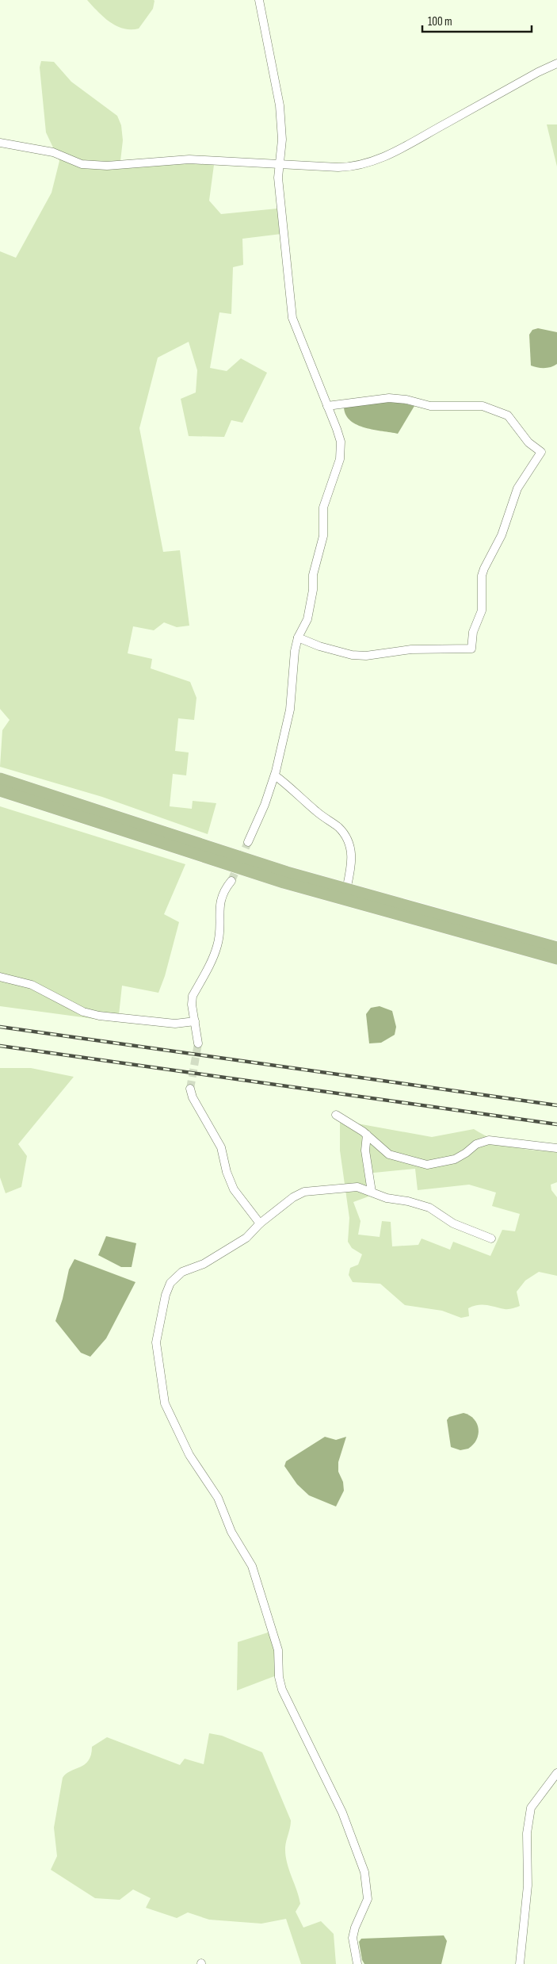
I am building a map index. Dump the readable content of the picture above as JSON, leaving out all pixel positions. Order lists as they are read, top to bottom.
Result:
{
  "scale_bar": "100 m"
}
